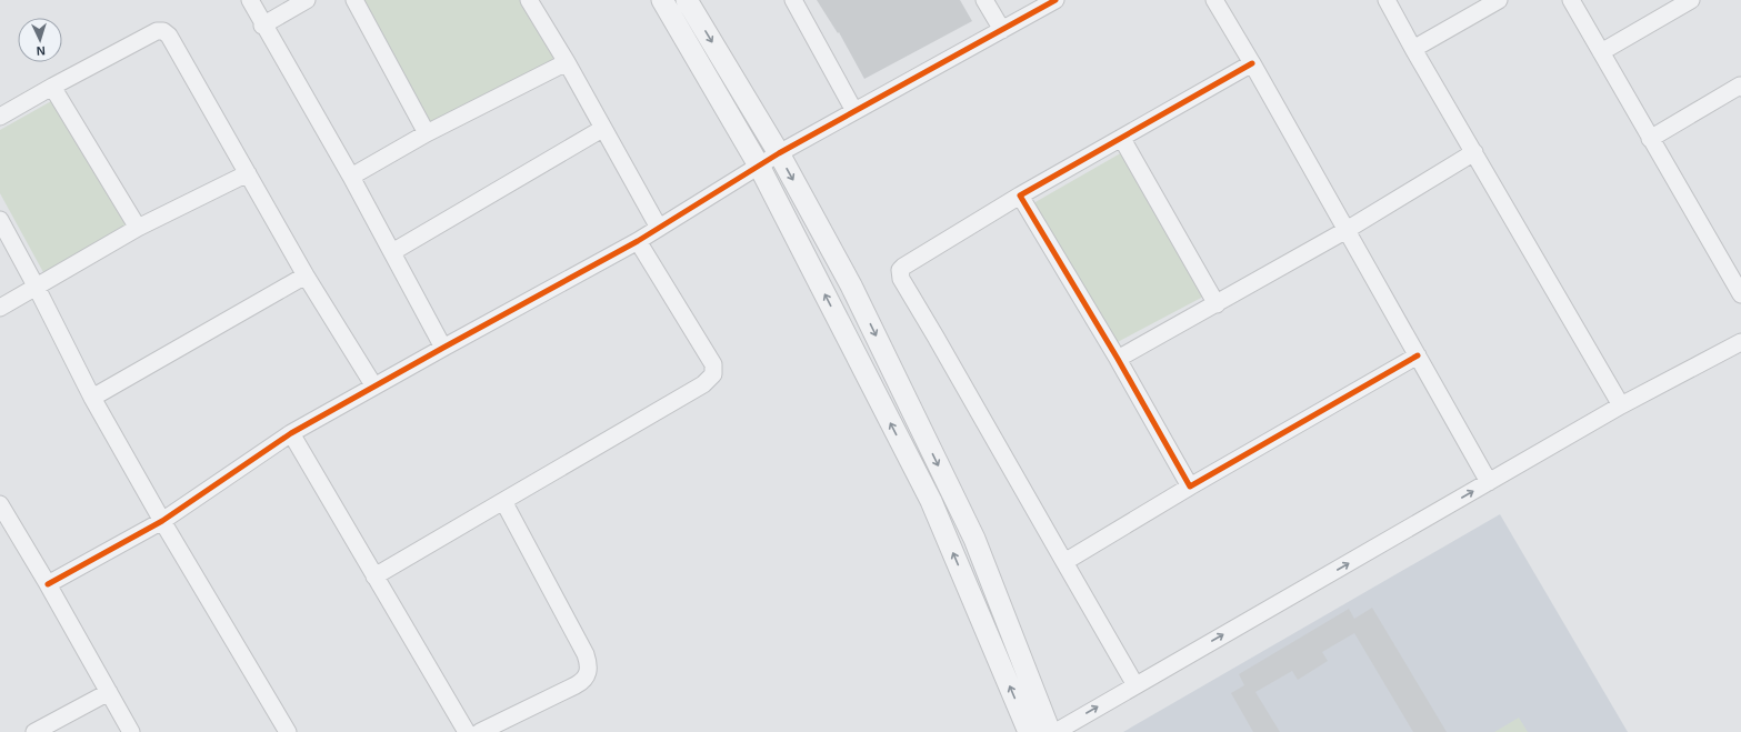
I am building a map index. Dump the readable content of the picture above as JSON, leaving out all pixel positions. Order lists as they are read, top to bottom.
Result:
{
  "north": "bottom"
}
